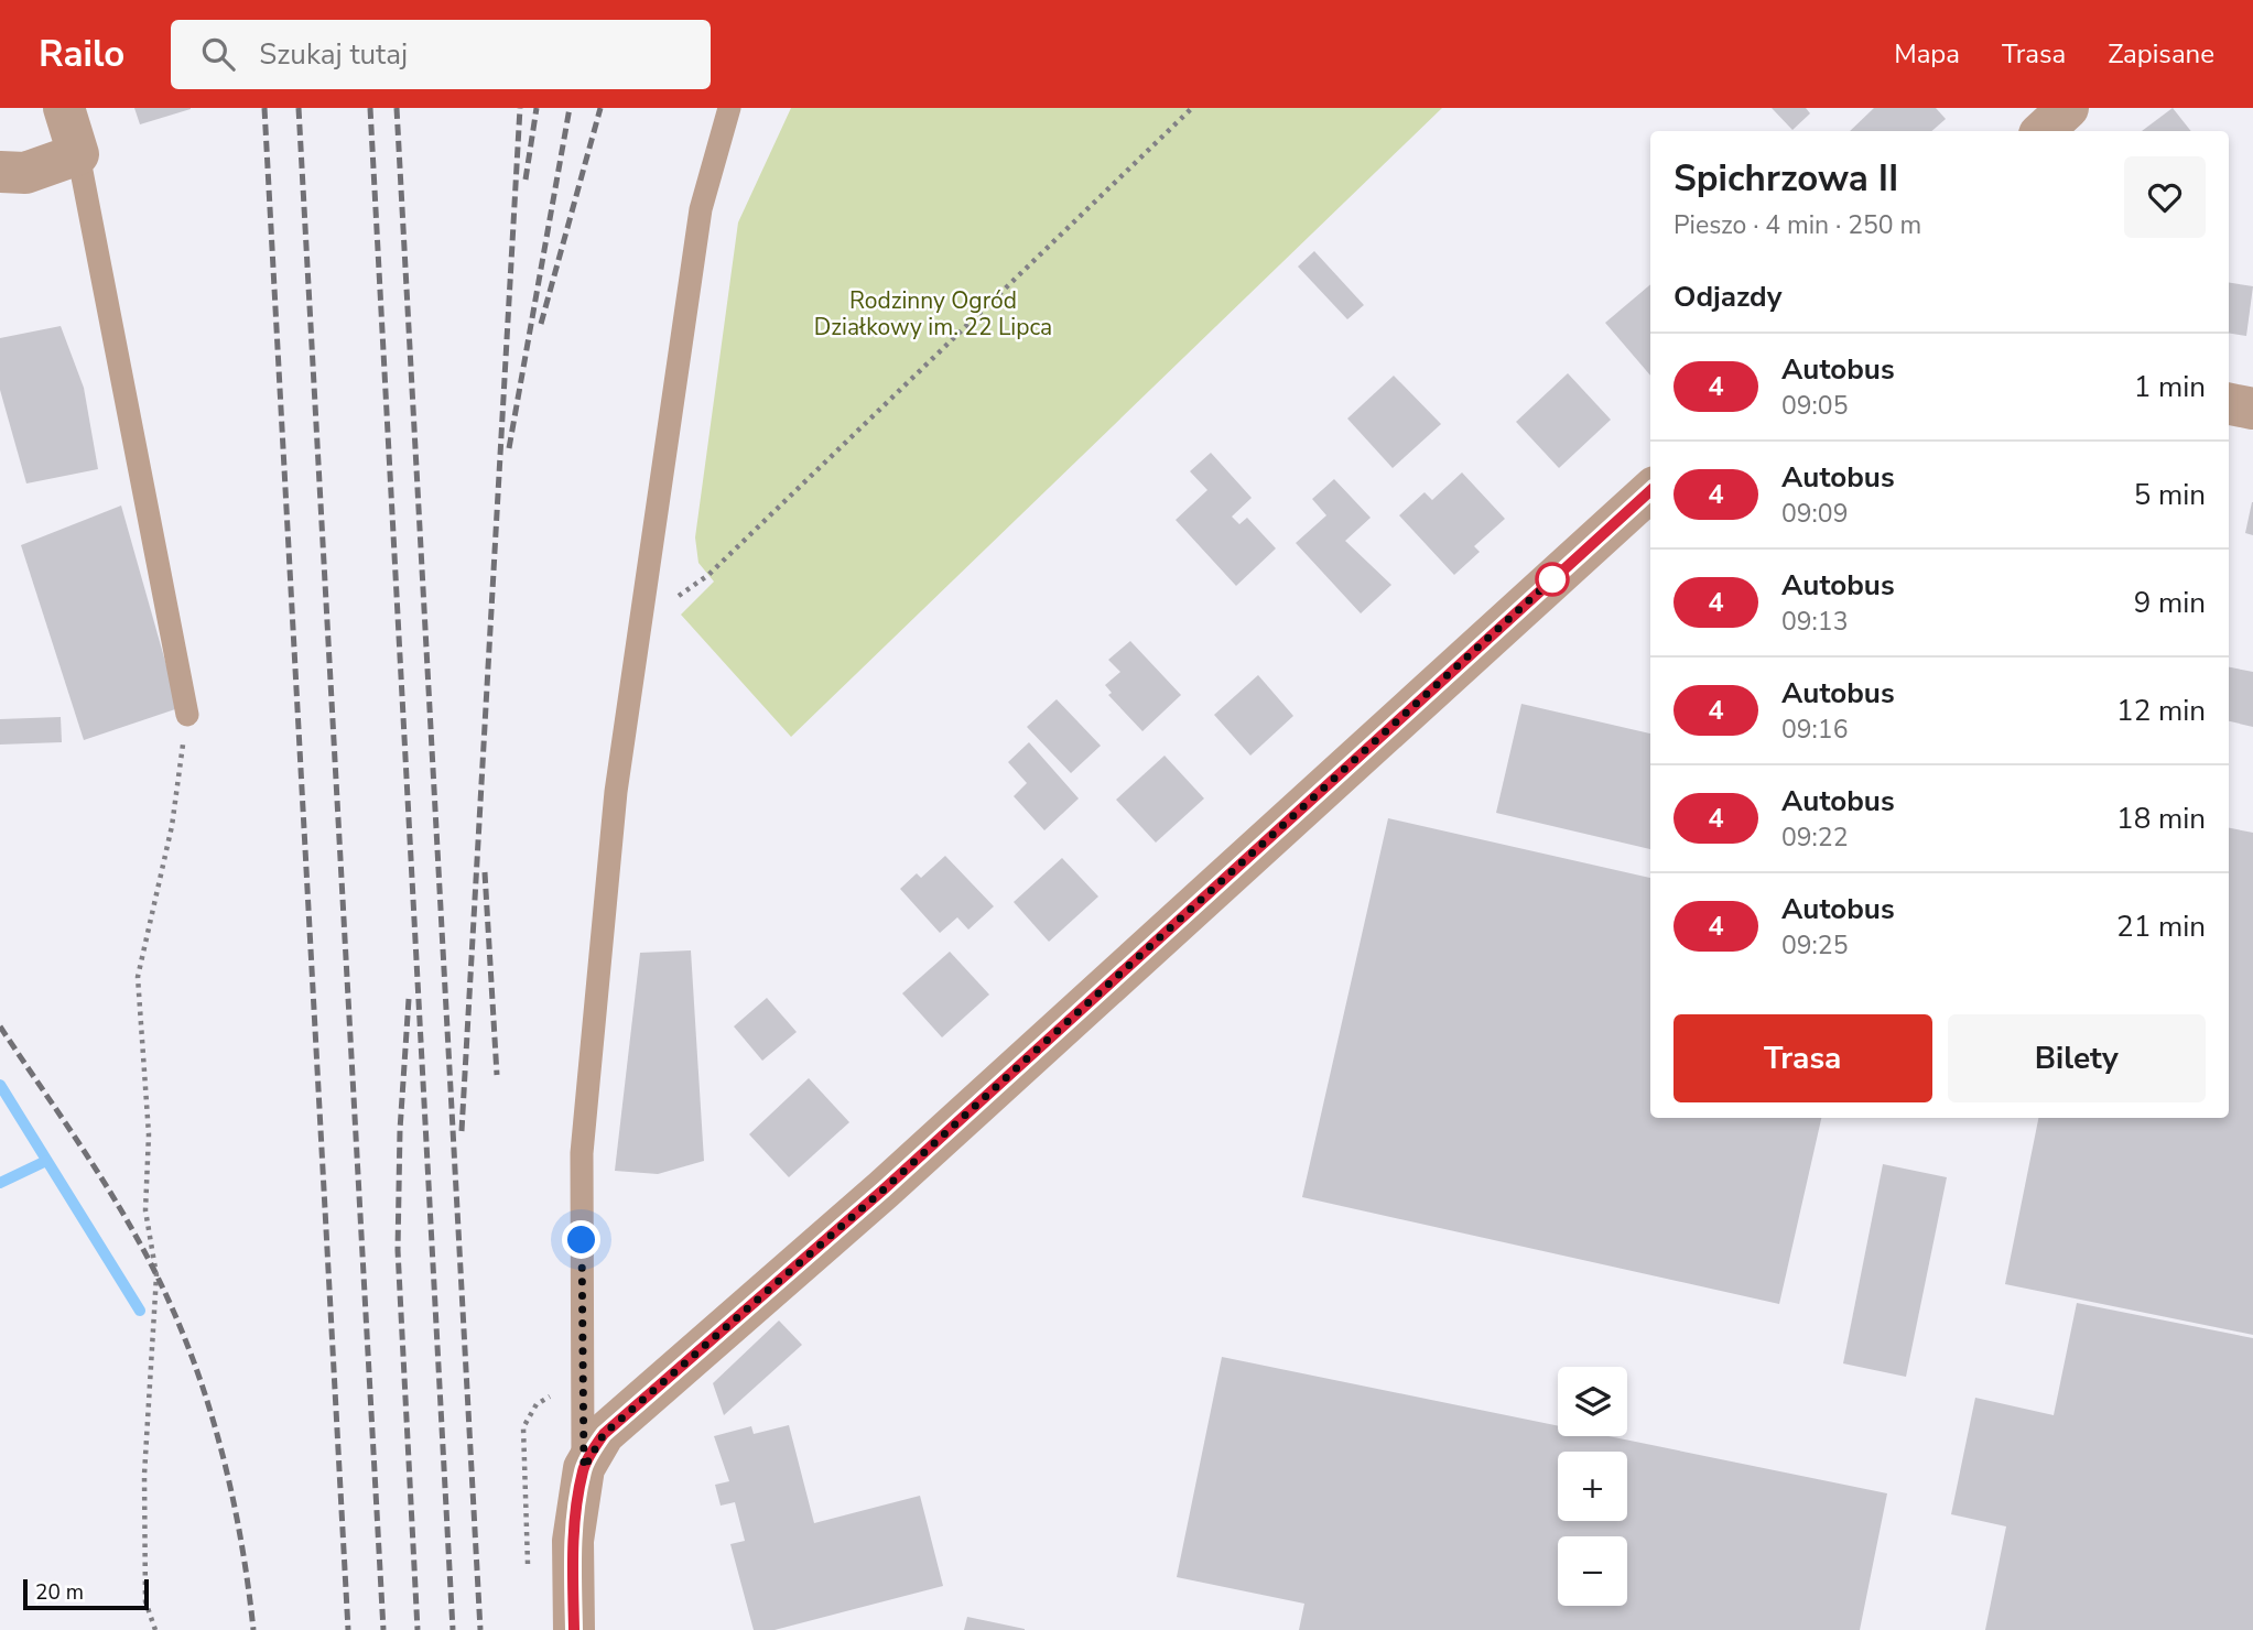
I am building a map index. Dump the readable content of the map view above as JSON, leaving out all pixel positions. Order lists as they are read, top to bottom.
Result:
{
  "parks": ["Rodzinny Ogród Działkowy im. 22 Lipca"],
  "lines": ["bus line 4"],
  "scale_bar": "20 m",
  "page": {
    "header": "Railo",
    "search": "Szukaj tutaj",
    "nav": ["Mapa", "Trasa", "Zapisane"],
    "heading": [
      ["Spichrzowa II", "Pieszo · 4 min · 250 m"],
      "Odjazdy"
    ],
    "list": [
      {
        "mark": "4",
        "name": "Autobus",
        "note": "09:05",
        "value": "1 min"
      },
      {
        "mark": "4",
        "name": "Autobus",
        "note": "09:09",
        "value": "5 min"
      },
      {
        "mark": "4",
        "name": "Autobus",
        "note": "09:13",
        "value": "9 min"
      },
      {
        "mark": "4",
        "name": "Autobus",
        "note": "09:16",
        "value": "12 min"
      },
      {
        "mark": "4",
        "name": "Autobus",
        "note": "09:22",
        "value": "18 min"
      },
      {
        "mark": "4",
        "name": "Autobus",
        "note": "09:25",
        "value": "21 min"
      }
    ],
    "buttons": ["Trasa", "Bilety"],
    "map_buttons": ["+", "−"],
    "scale": "20 m"
  }
}
